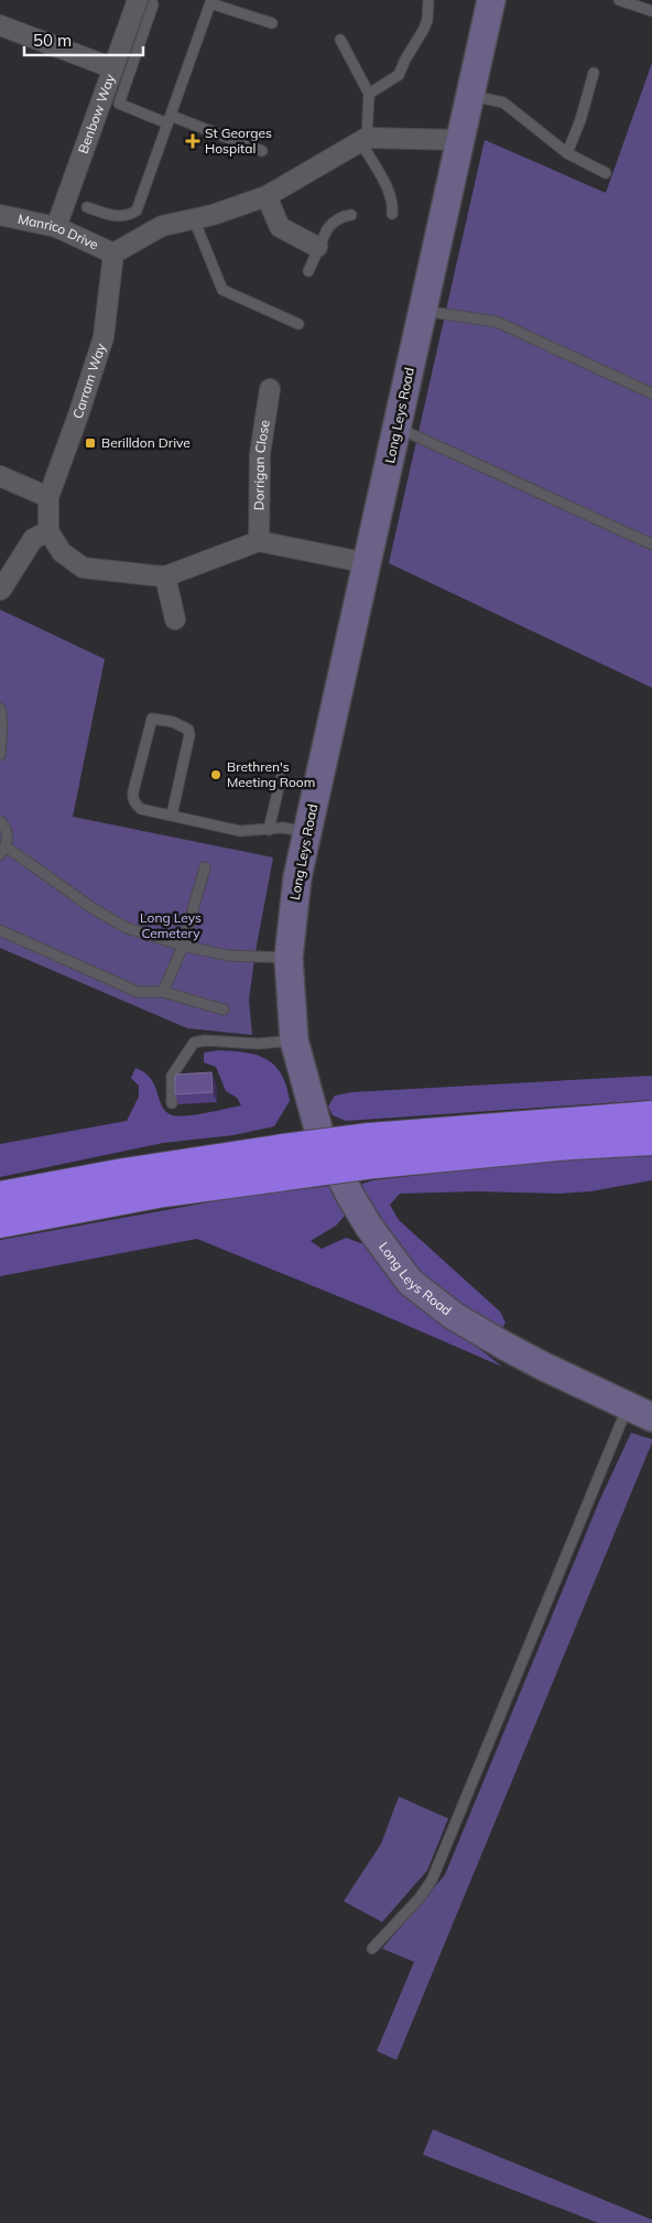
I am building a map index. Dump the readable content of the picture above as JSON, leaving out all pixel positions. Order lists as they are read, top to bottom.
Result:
{
  "streets": {
    "street": [
      "Benbow Way",
      "Manrico Drive",
      "Carram Way",
      "Long Leys Road",
      "Dorrigan Close"
    ]
  },
  "crossings": [
    ["Benbow Way", "Manrico Drive"],
    ["Manrico Drive", "Carram Way"]
  ],
  "parks": ["Long Leys Cemetery"],
  "places": {
    "health": ["St Georges Hospital"],
    "transit": ["Berilldon Drive"],
    "other": ["Brethren's Meeting Room"]
  },
  "scale_bar": "50 m"
}
